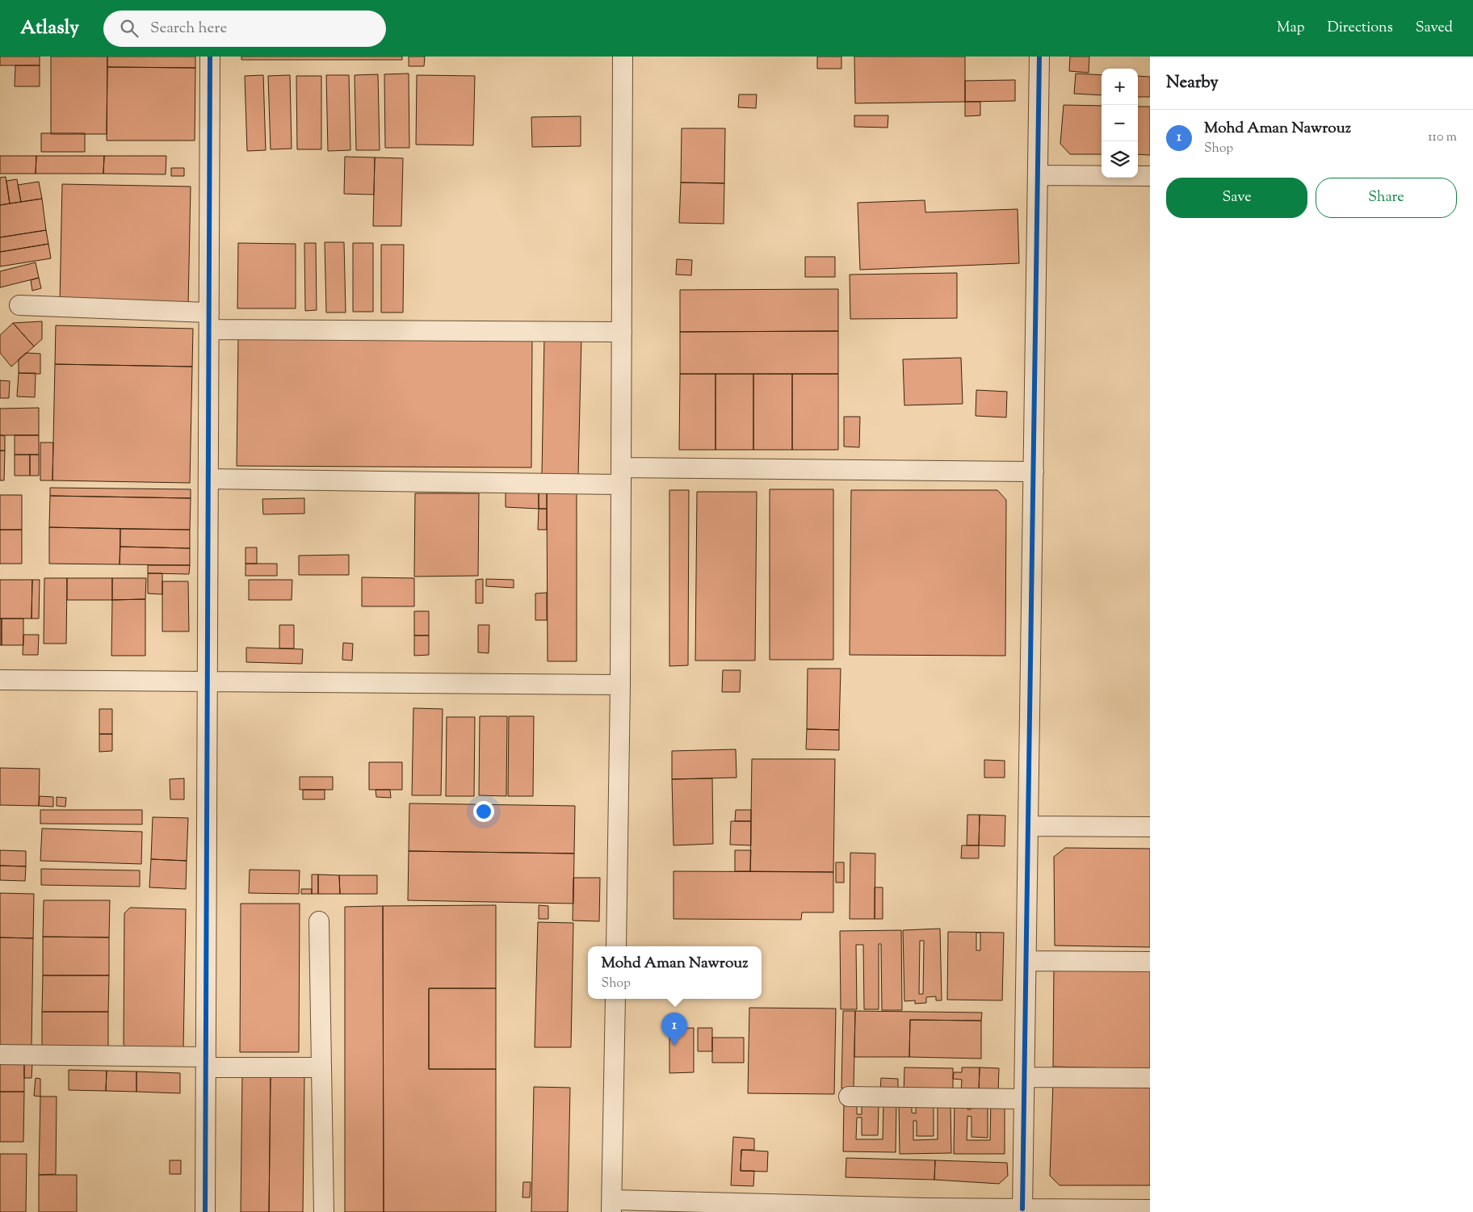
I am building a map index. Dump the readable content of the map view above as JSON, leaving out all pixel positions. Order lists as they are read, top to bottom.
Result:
{
  "page": {
    "header": "Atlasly",
    "search": "Search here",
    "nav": ["Map", "Directions", "Saved"],
    "heading": "Nearby",
    "map_buttons": ["+", "−"],
    "list": [
      {
        "mark": "1",
        "name": "Mohd Aman Nawrouz",
        "note": "Shop",
        "value": "110 m"
      }
    ],
    "buttons": ["Save", "Share"],
    "popup": ["Mohd Aman Nawrouz", "Shop"],
    "pins": "1"
  }
}
